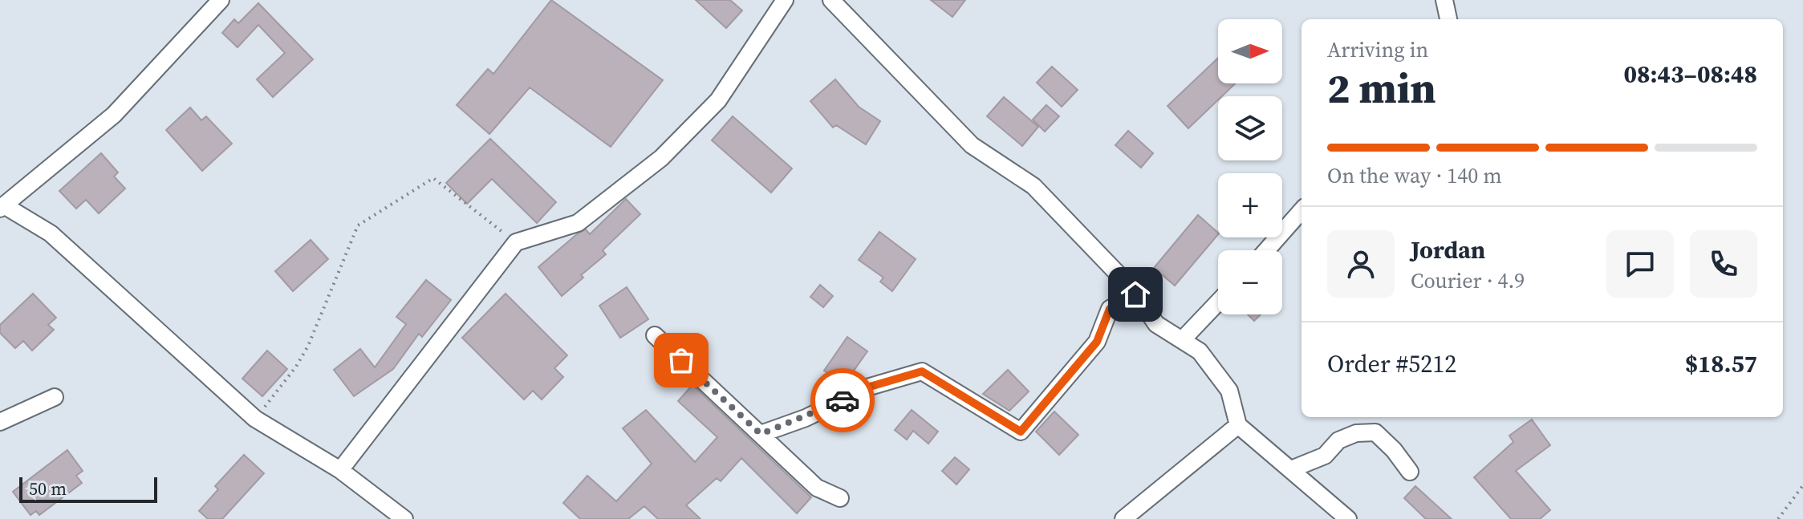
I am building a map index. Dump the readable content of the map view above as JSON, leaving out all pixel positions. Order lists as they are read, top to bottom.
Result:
{
  "scale_bar": "50 m",
  "north": "right",
  "page": {
    "map_buttons": ["+", "−"],
    "heading": ["2 min", "Arriving in", "08:43–08:48"],
    "panel": [
      "Jordan",
      "Courier · 4.9",
      "Order #5212",
      "$18.57"
    ],
    "bar": "On the way · 140 m",
    "scale": "50 m"
  }
}
